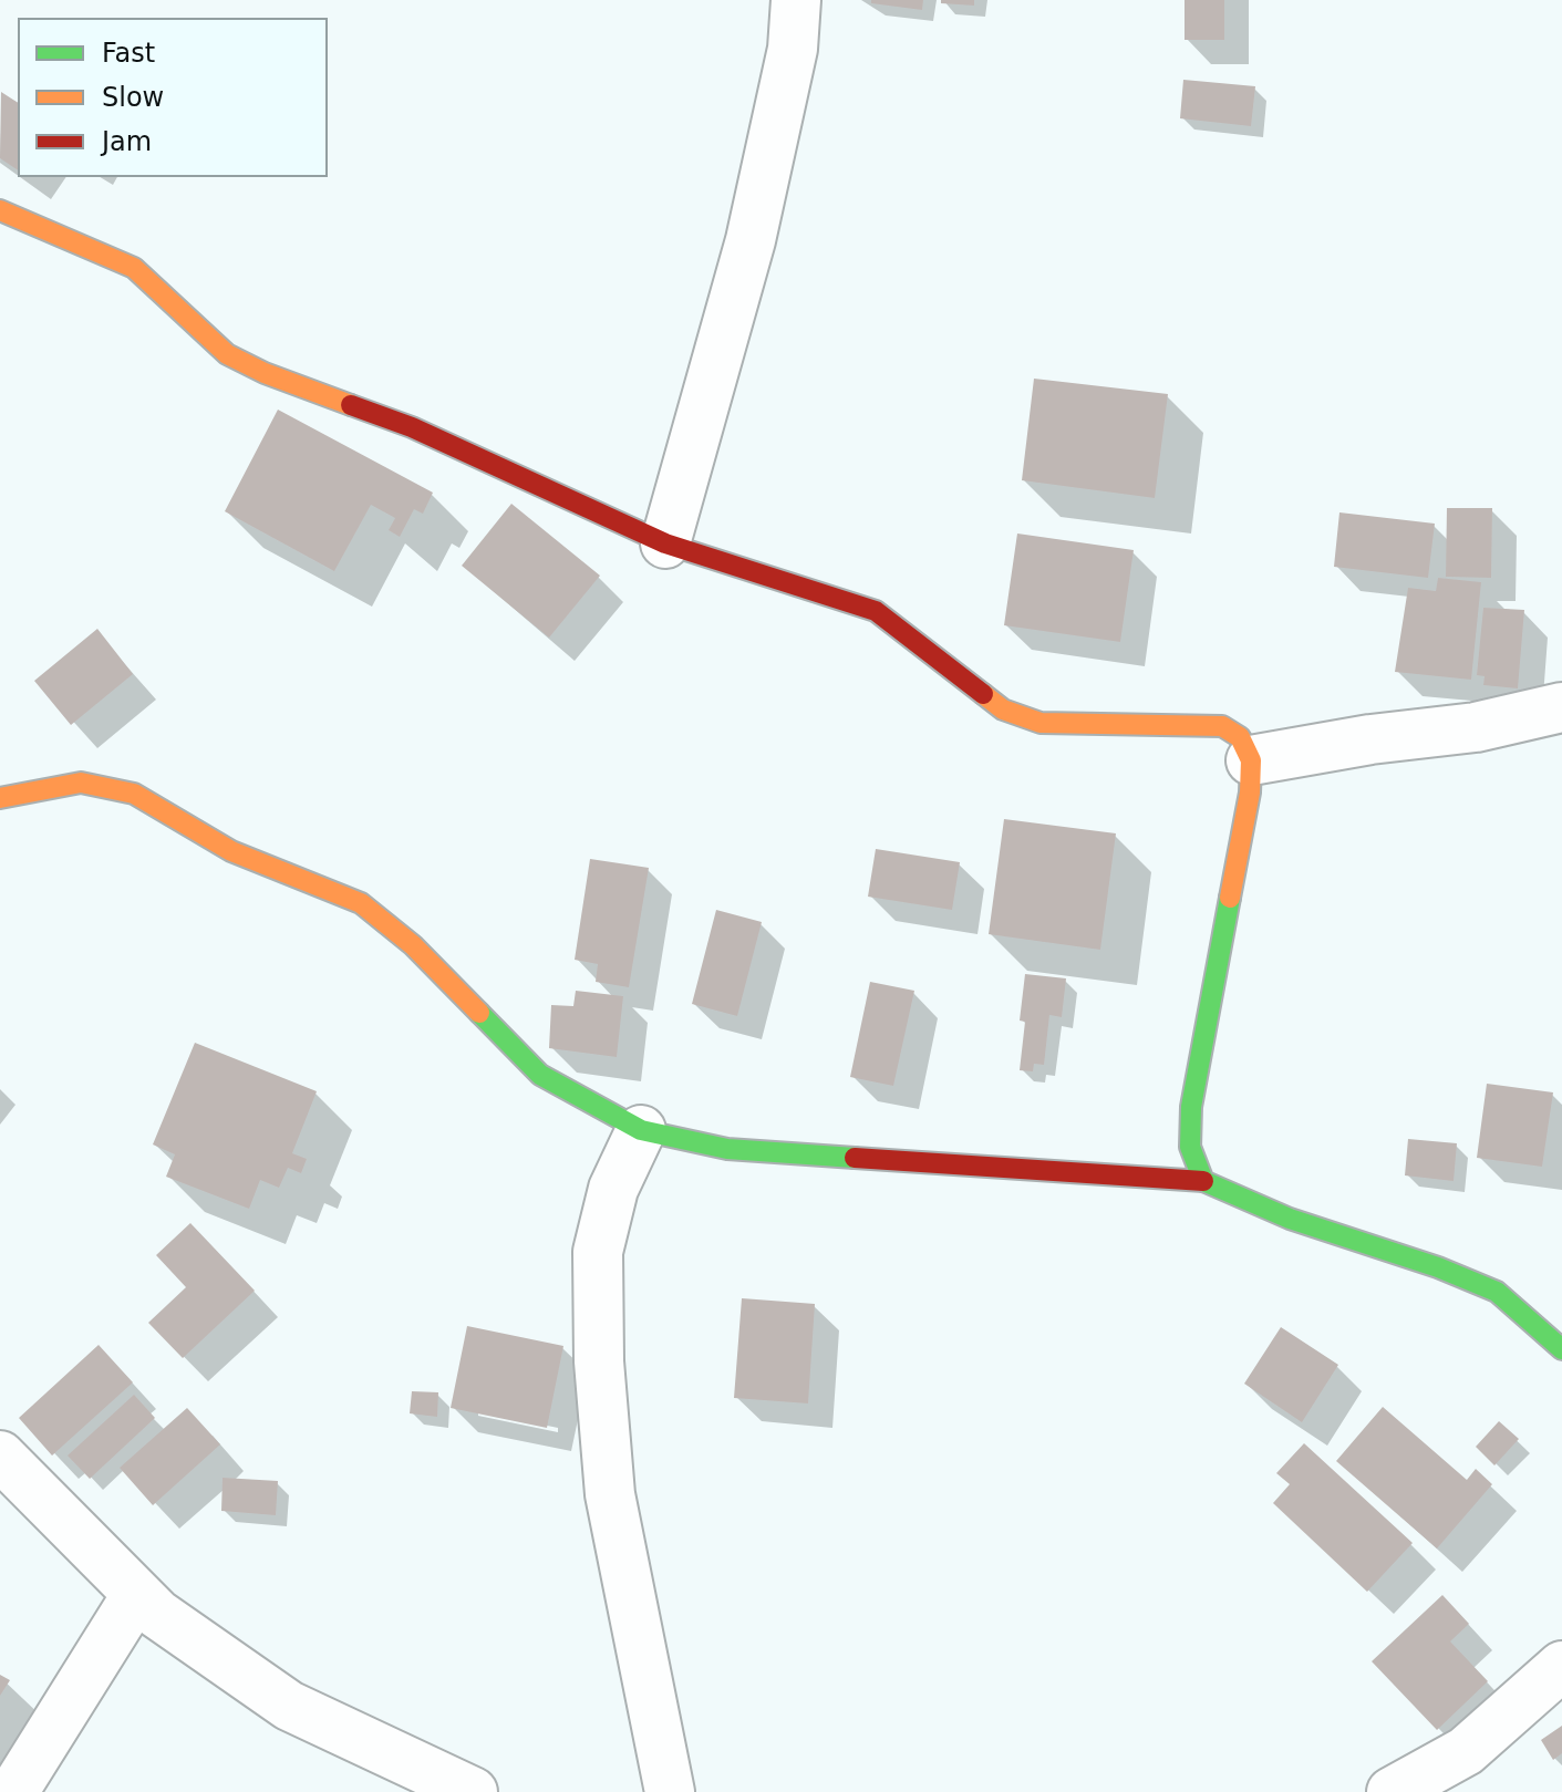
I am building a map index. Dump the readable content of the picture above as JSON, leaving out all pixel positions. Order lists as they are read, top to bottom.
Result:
{
  "legend": ["Fast", "Slow", "Jam"]
}
